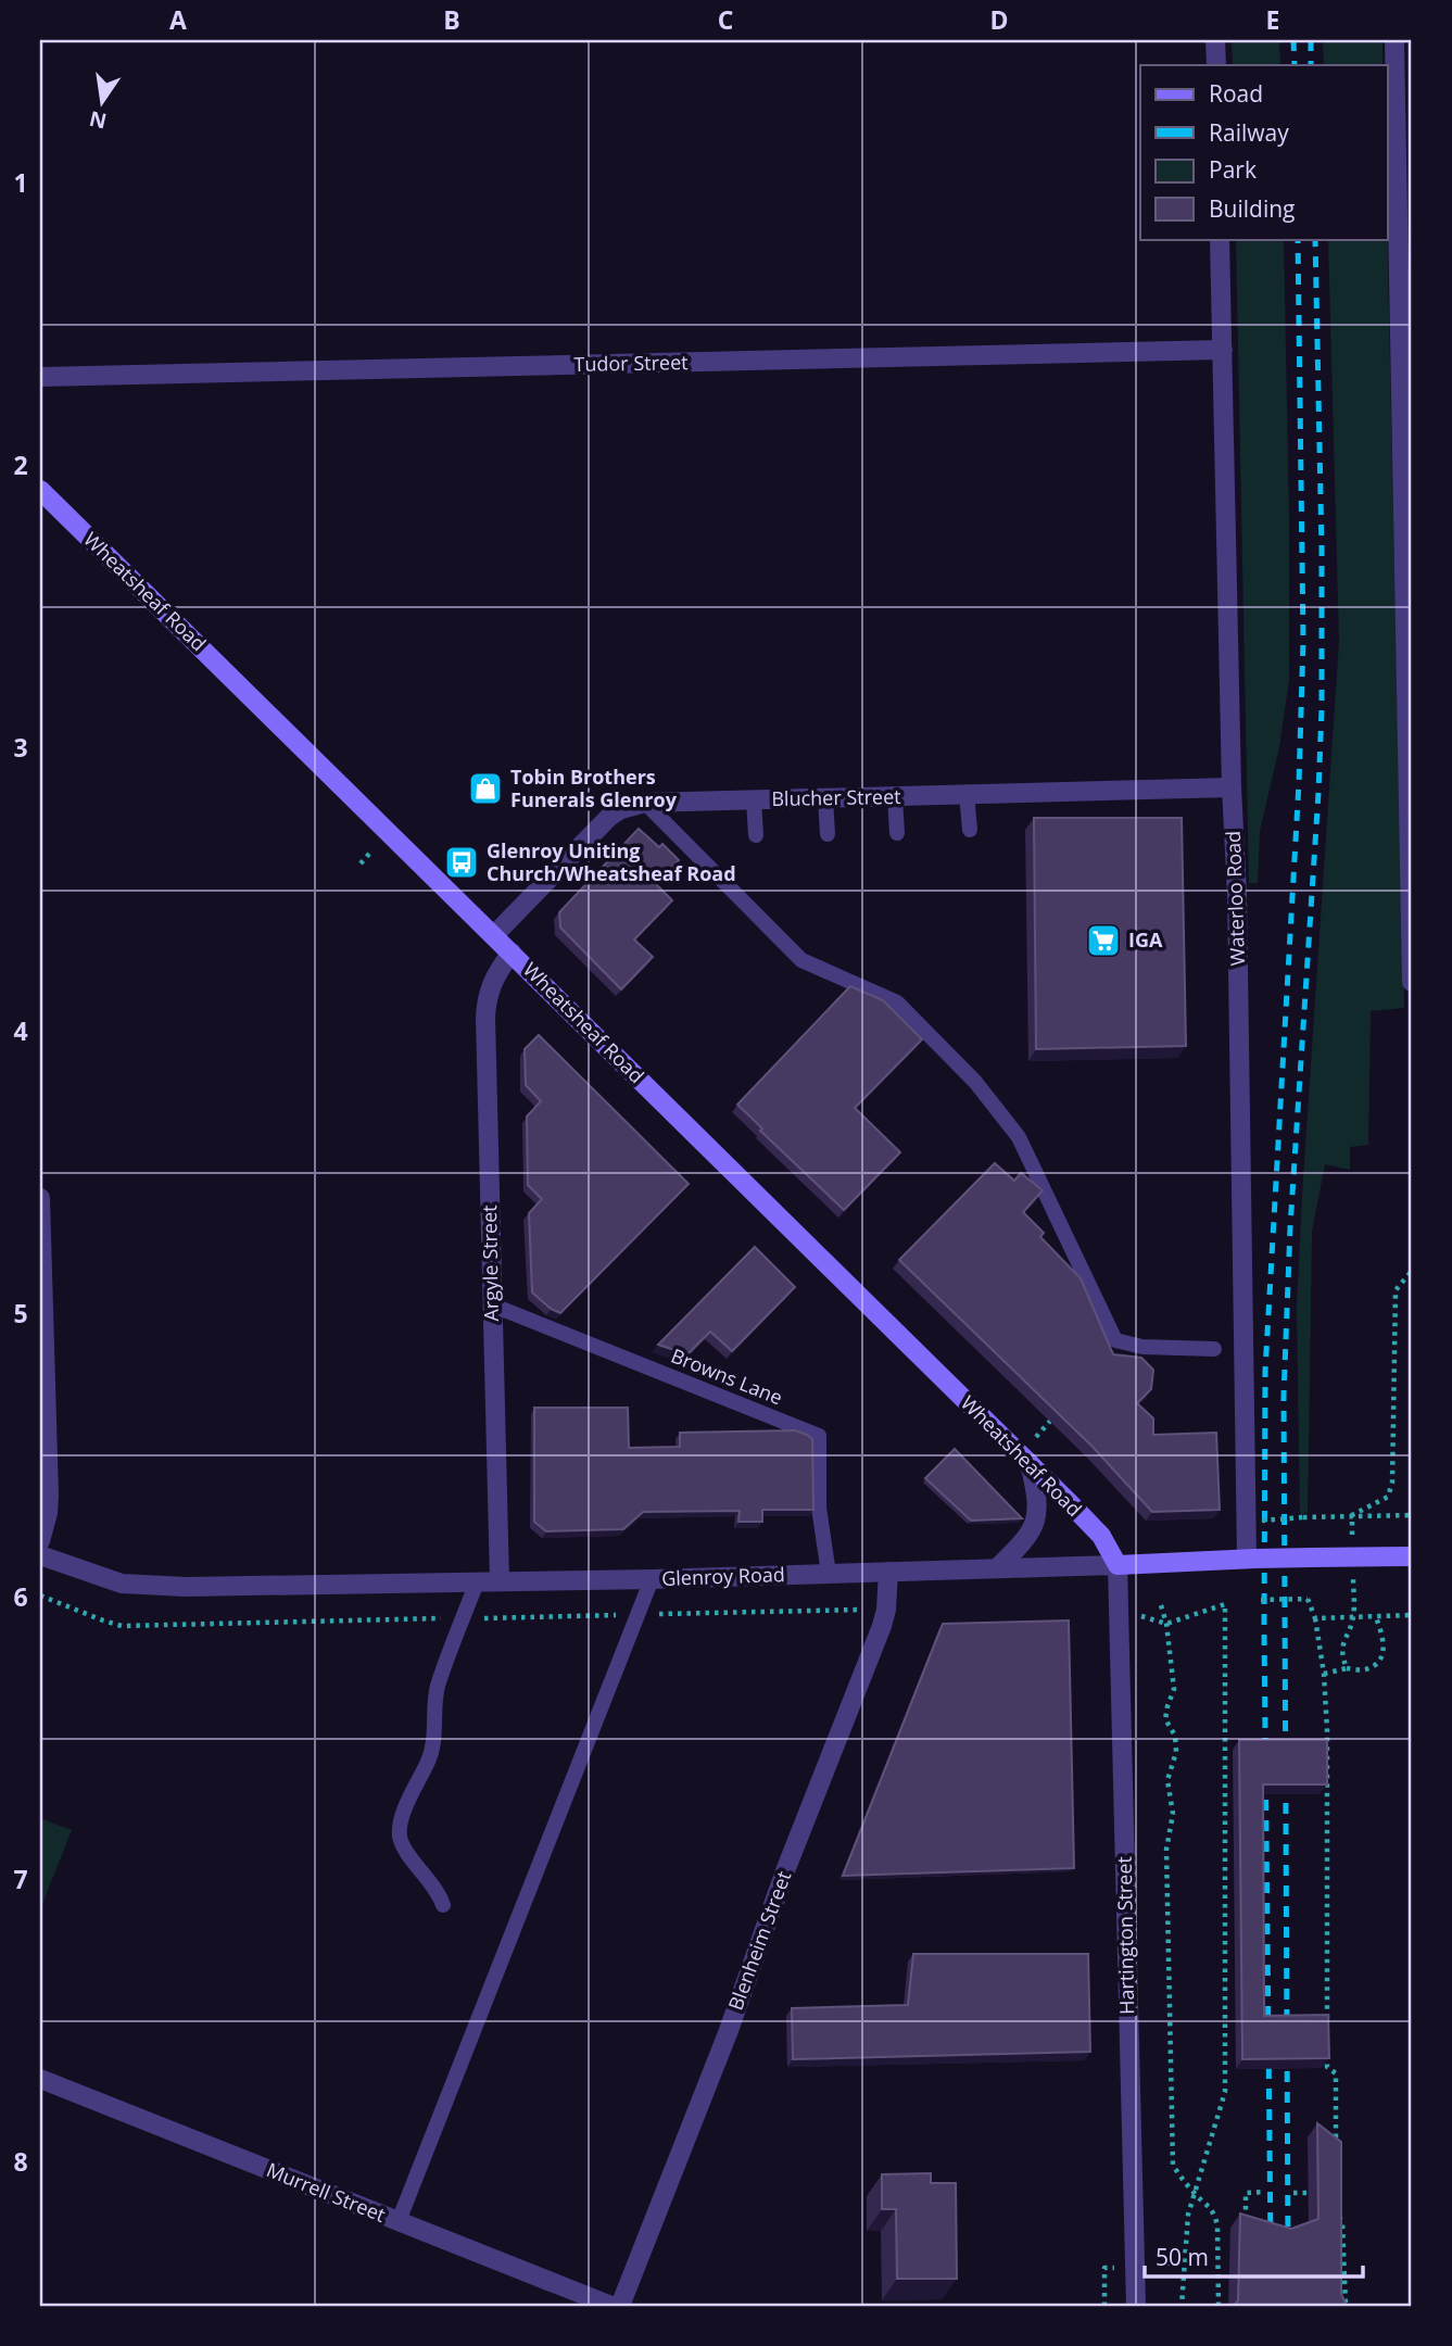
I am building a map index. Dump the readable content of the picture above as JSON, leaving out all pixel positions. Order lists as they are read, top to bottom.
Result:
{
  "streets": {
    "main road": ["Wheatsheaf Road", "Glenroy Road"],
    "street": [
      "Tudor Street",
      "Blucher Street",
      "Waterloo Road",
      "Argyle Street",
      "Hartington Street",
      "Blenheim Street",
      "Murrell Street"
    ],
    "lane": ["Browns Lane"]
  },
  "crossings": [
    ["Tudor Street", "Waterloo Road"],
    ["Wheatsheaf Road", "Blucher Street"],
    ["Wheatsheaf Road", "Argyle Street"],
    ["Wheatsheaf Road", "Glenroy Road"],
    ["Wheatsheaf Road", "Hartington Street"],
    ["Blucher Street", "Waterloo Road"],
    ["Waterloo Road", "Glenroy Road"],
    ["Argyle Street", "Browns Lane"],
    ["Argyle Street", "Glenroy Road"],
    ["Browns Lane", "Glenroy Road"],
    ["Glenroy Road", "Hartington Street"],
    ["Glenroy Road", "Blenheim Street"]
  ],
  "places": {
    "shop": ["Tobin Brothers Funerals Glenroy"],
    "bus stop": ["Glenroy Uniting Church/Wheatsheaf Road"],
    "supermarket": ["IGA"]
  },
  "legend": [
    "Road",
    "Railway",
    "Park",
    "Building"
  ],
  "scale_bar": "50 m",
  "north": "bottom",
  "grid": {
    "columns": [
      "A",
      "B",
      "C",
      "D",
      "E"
    ],
    "rows": [
      "1",
      "2",
      "3",
      "4",
      "5",
      "6",
      "7",
      "8"
    ]
  }
}
